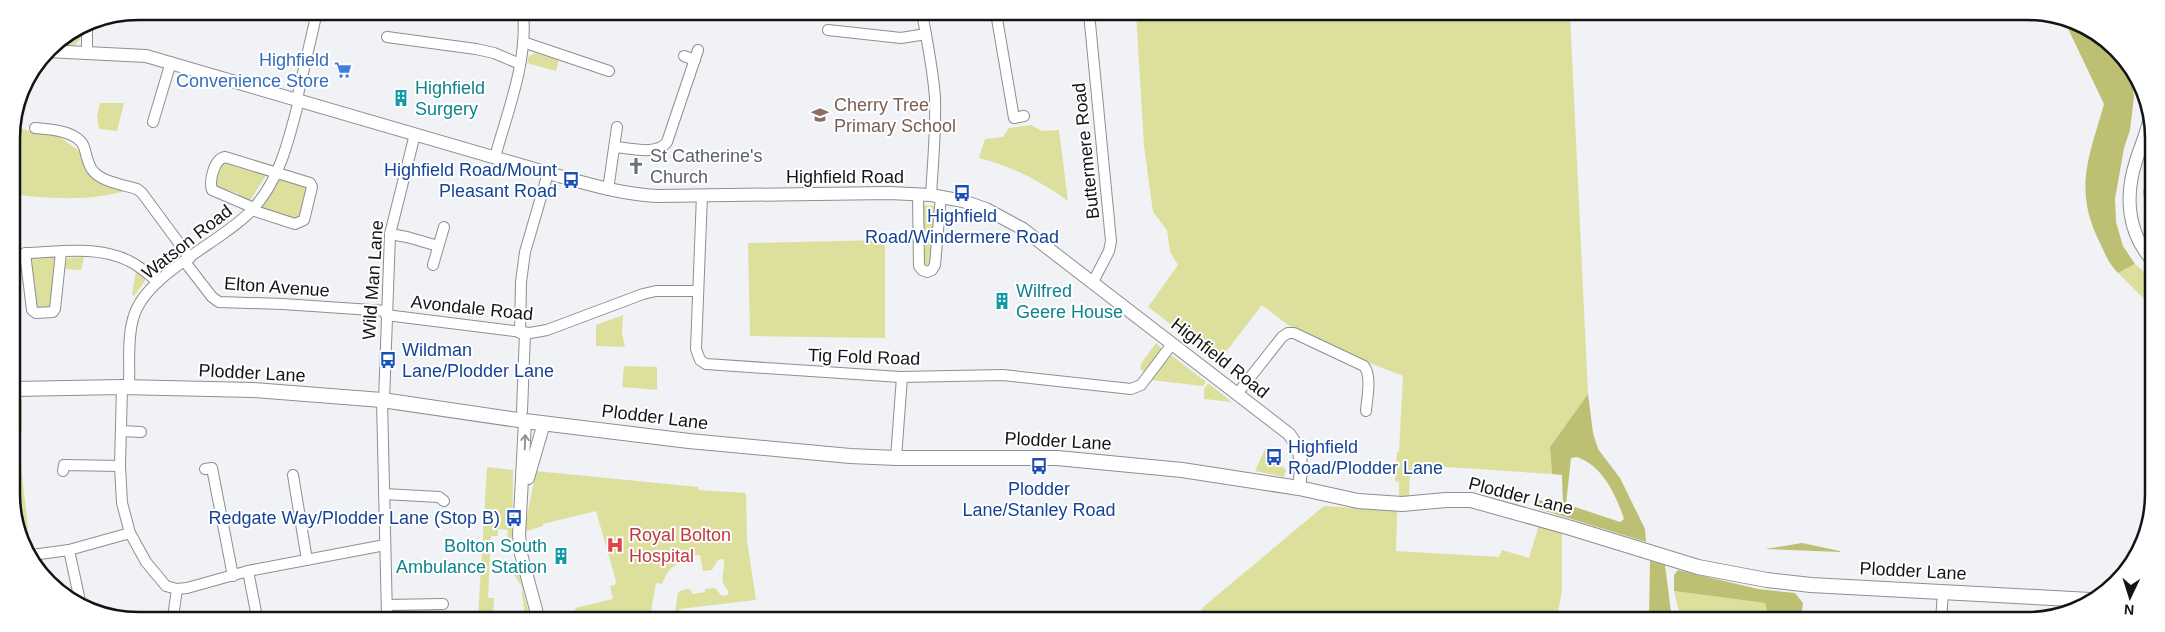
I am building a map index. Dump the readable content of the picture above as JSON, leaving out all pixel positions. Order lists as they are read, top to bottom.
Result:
{
  "streets": {
    "main road": ["Plodder Lane"],
    "street": [
      "Buttermere Road",
      "Highfield Road",
      "Watson Road",
      "Wild Man Lane",
      "Elton Avenue",
      "Avondale Road",
      "Tig Fold Road"
    ]
  },
  "crossings": [
    ["Buttermere Road", "Highfield Road"],
    ["Highfield Road", "Watson Road"],
    ["Highfield Road", "Wild Man Lane"],
    ["Highfield Road", "Tig Fold Road"],
    ["Highfield Road", "Plodder Lane"],
    ["Watson Road", "Elton Avenue"],
    ["Watson Road", "Plodder Lane"],
    ["Wild Man Lane", "Elton Avenue"],
    ["Wild Man Lane", "Avondale Road"],
    ["Wild Man Lane", "Plodder Lane"],
    ["Elton Avenue", "Avondale Road"],
    ["Avondale Road", "Tig Fold Road"]
  ],
  "places": {
    "supermarket": ["Highfield Convenience Store"],
    "building": ["Highfield Surgery", "Wilfred Geere House", "Bolton South Ambulance Station"],
    "school or university": ["Cherry Tree Primary School"],
    "church": ["St Catherine's Church"],
    "bus stop": [
      "Highfield Road/Mount Pleasant Road",
      "Highfield Road/Windermere Road",
      "Wildman Lane/Plodder Lane",
      "Highfield Road/Plodder Lane",
      "Plodder Lane/Stanley Road",
      "Redgate Way/Plodder Lane (Stop B)"
    ],
    "hospital": ["Royal Bolton Hospital"]
  },
  "north": "bottom"
}
